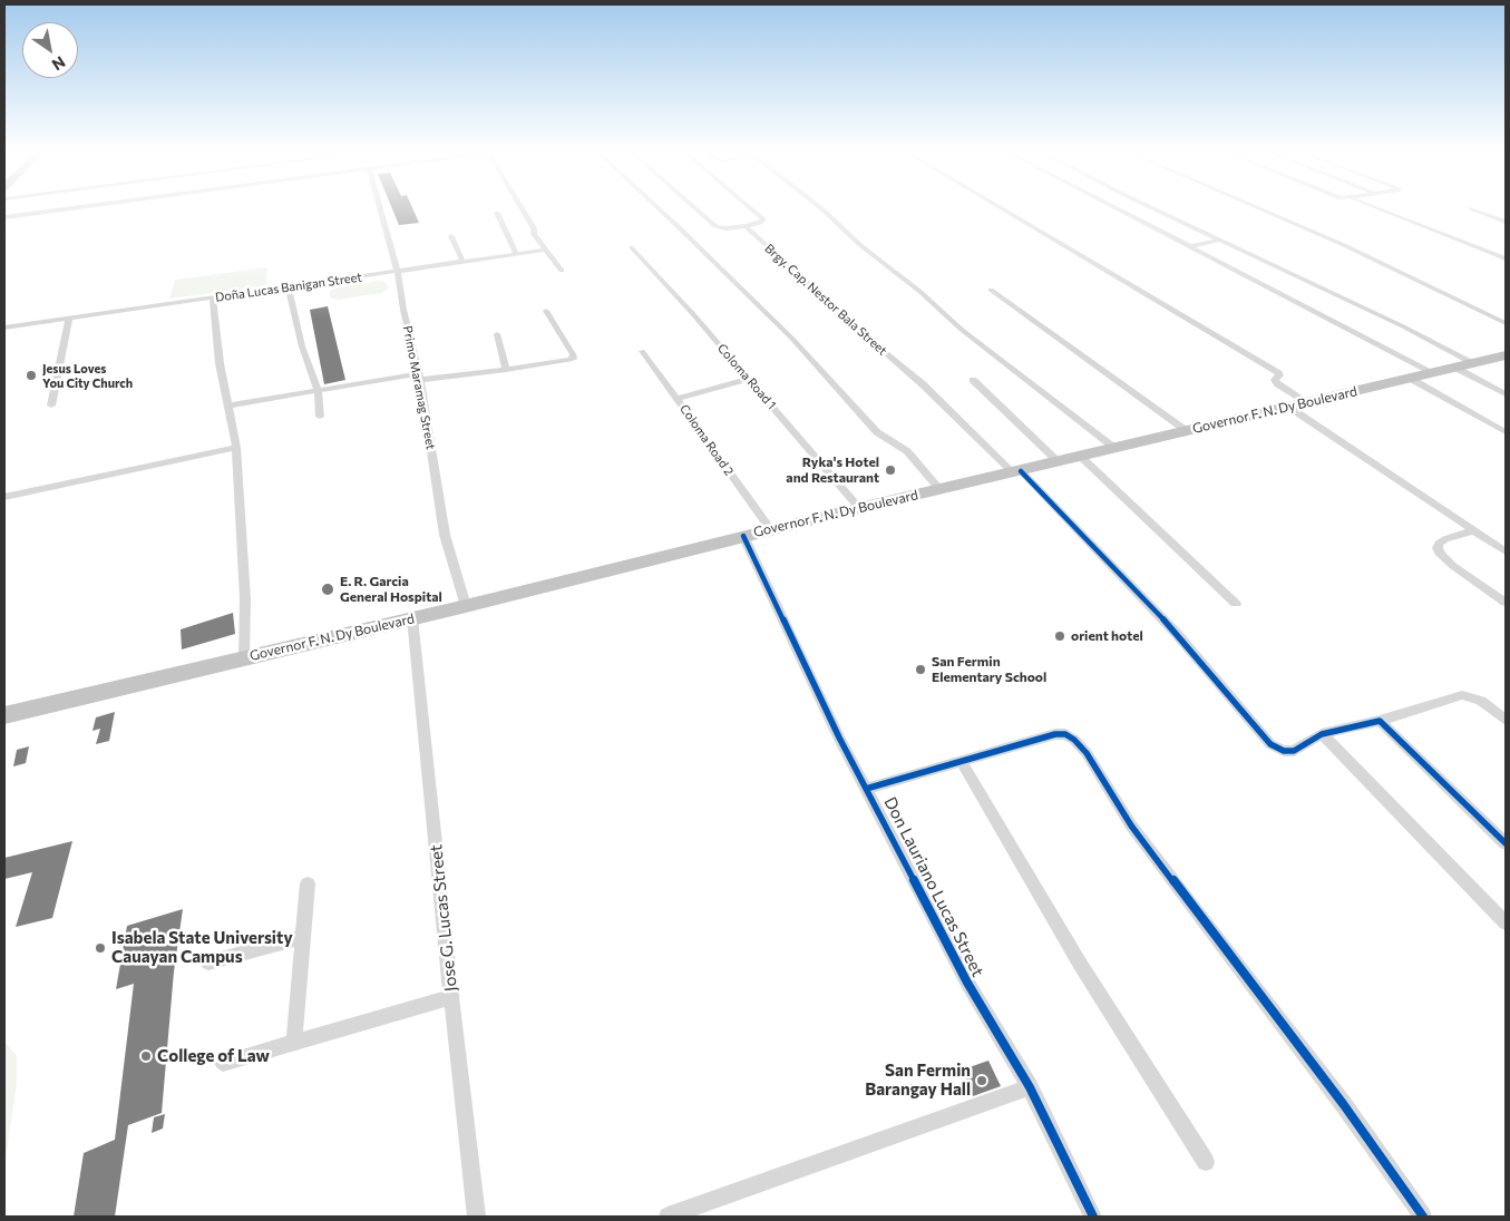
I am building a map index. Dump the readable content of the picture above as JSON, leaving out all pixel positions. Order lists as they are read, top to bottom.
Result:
{
  "streets": {
    "highway": ["Governor F. N. Dy Boulevard"],
    "street": [
      "Doña Lucas Banigan Street",
      "Brgy. Cap. Nestor Bala Street",
      "Coloma Road 1",
      "Primo Maramag Street",
      "Coloma Road 2",
      "Don Lauriano Lucas Street",
      "Jose G. Lucas Street"
    ]
  },
  "crossings": [
    ["Doña Lucas Banigan Street", "Primo Maramag Street"],
    ["Brgy. Cap. Nestor Bala Street", "Governor F. N. Dy Boulevard"],
    ["Coloma Road 1", "Governor F. N. Dy Boulevard"],
    ["Primo Maramag Street", "Governor F. N. Dy Boulevard"],
    ["Governor F. N. Dy Boulevard", "Coloma Road 2"],
    ["Governor F. N. Dy Boulevard", "Don Lauriano Lucas Street"],
    ["Governor F. N. Dy Boulevard", "Jose G. Lucas Street"]
  ],
  "places": [
    "Jesus Loves You City Church",
    "Ryka's Hotel and Restaurant",
    "E. R. Garcia General Hospital",
    "orient hotel",
    "San Fermin Elementary School",
    "Isabela State University Cauayan Campus",
    "College of Law",
    "San Fermin Barangay Hall"
  ],
  "north": "bottom right"
}
